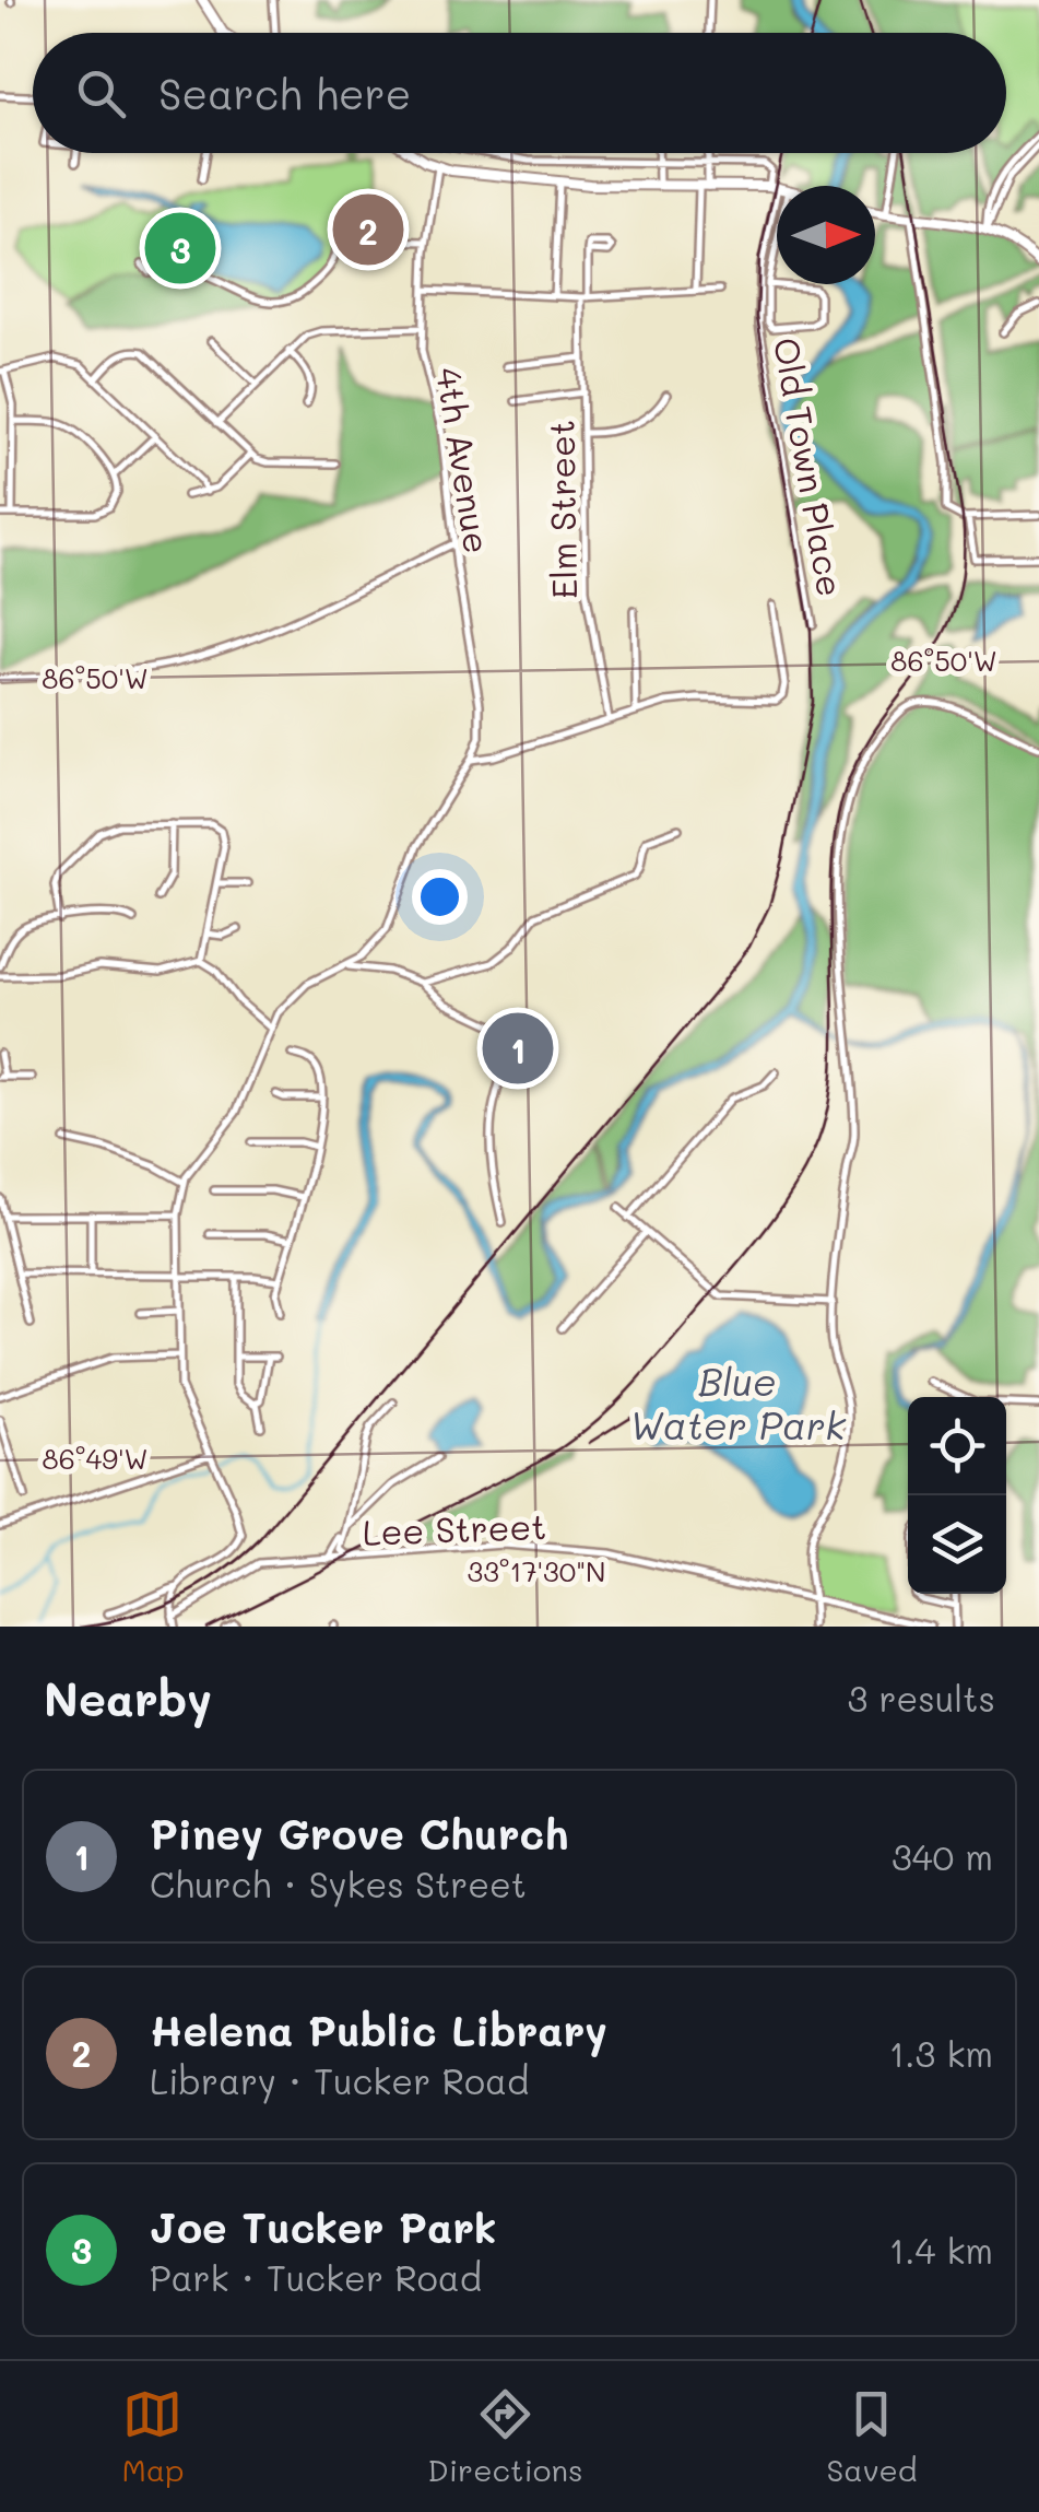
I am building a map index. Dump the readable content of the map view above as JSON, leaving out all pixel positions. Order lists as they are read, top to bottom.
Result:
{
  "streets": {
    "street": [
      "4th Avenue",
      "Old Town Place",
      "Elm Street",
      "Lee Street"
    ]
  },
  "water": ["Blue Water Park"],
  "north": "right",
  "page": {
    "search": "Search here",
    "pins": ["2", "3", "1"],
    "heading": ["Nearby", "3 results"],
    "list": [
      {
        "mark": "1",
        "name": "Piney Grove Church",
        "note": "Church · Sykes Street",
        "value": "340 m"
      },
      {
        "mark": "2",
        "name": "Helena Public Library",
        "note": "Library · Tucker Road",
        "value": "1.3 km"
      },
      {
        "mark": "3",
        "name": "Joe Tucker Park",
        "note": "Park · Tucker Road",
        "value": "1.4 km"
      }
    ],
    "nav": ["Map", "Directions", "Saved"]
  },
  "coordinates": ["86°50'W", "86°49'W", "33°17'30\"N"]
}
